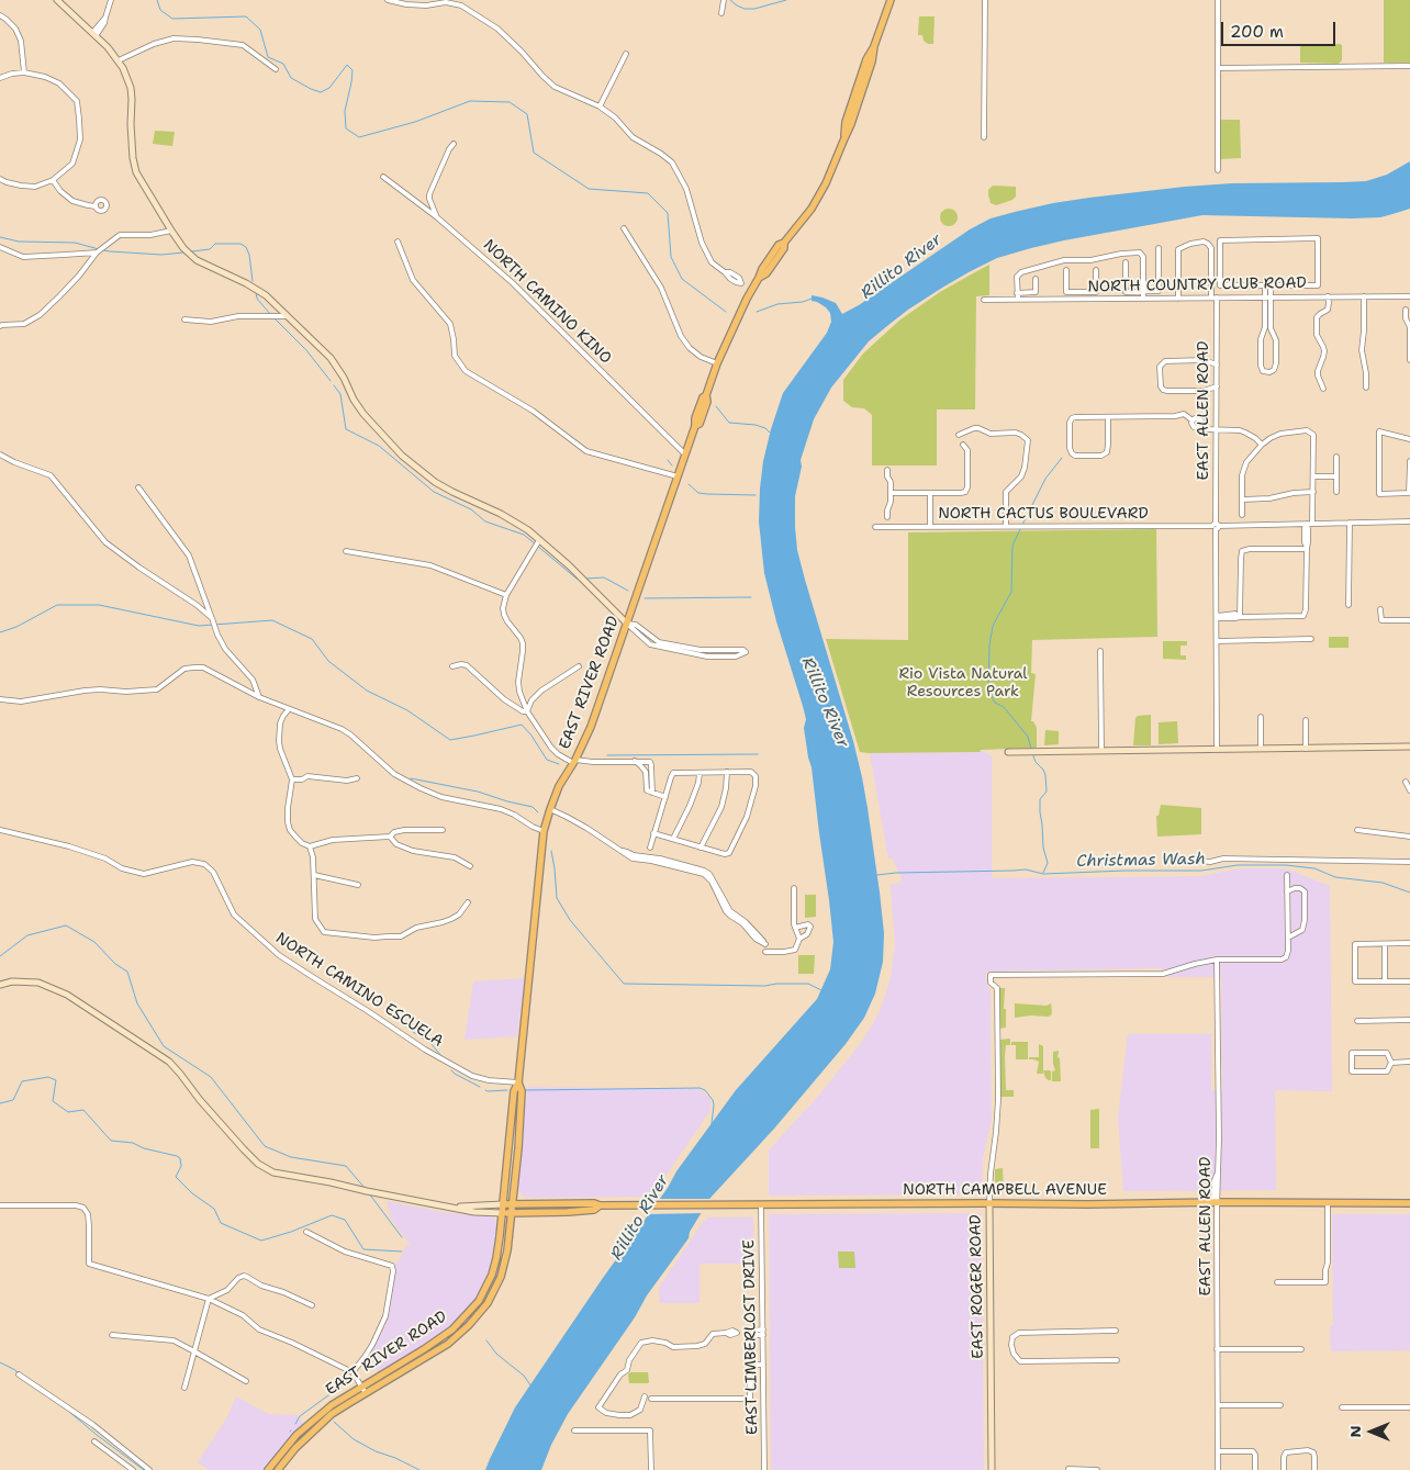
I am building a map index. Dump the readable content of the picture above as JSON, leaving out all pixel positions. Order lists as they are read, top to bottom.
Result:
{
  "streets": {
    "main road": ["EAST RIVER ROAD", "NORTH CAMPBELL AVENUE"],
    "street": [
      "NORTH COUNTRY CLUB ROAD",
      "NORTH CAMINO KINO",
      "EAST ALLEN ROAD",
      "NORTH CACTUS BOULEVARD",
      "NORTH CAMINO ESCUELA",
      "EAST ROGER ROAD",
      "EAST LIMBERLOST DRIVE"
    ]
  },
  "crossings": [
    ["NORTH COUNTRY CLUB ROAD", "EAST ALLEN ROAD"],
    ["NORTH CAMINO KINO", "EAST RIVER ROAD"],
    ["EAST ALLEN ROAD", "NORTH CACTUS BOULEVARD"],
    ["EAST ALLEN ROAD", "NORTH CAMPBELL AVENUE"],
    ["EAST ALLEN ROAD", "EAST ROGER ROAD"],
    ["EAST RIVER ROAD", "NORTH CAMINO ESCUELA"],
    ["EAST RIVER ROAD", "NORTH CAMPBELL AVENUE"],
    ["NORTH CAMPBELL AVENUE", "EAST ROGER ROAD"],
    ["NORTH CAMPBELL AVENUE", "EAST LIMBERLOST DRIVE"]
  ],
  "water": ["Rillito River", "Christmas Wash"],
  "parks": ["Rio Vista Natural Resources Park"],
  "scale_bar": "200 m",
  "north": "left"
}
